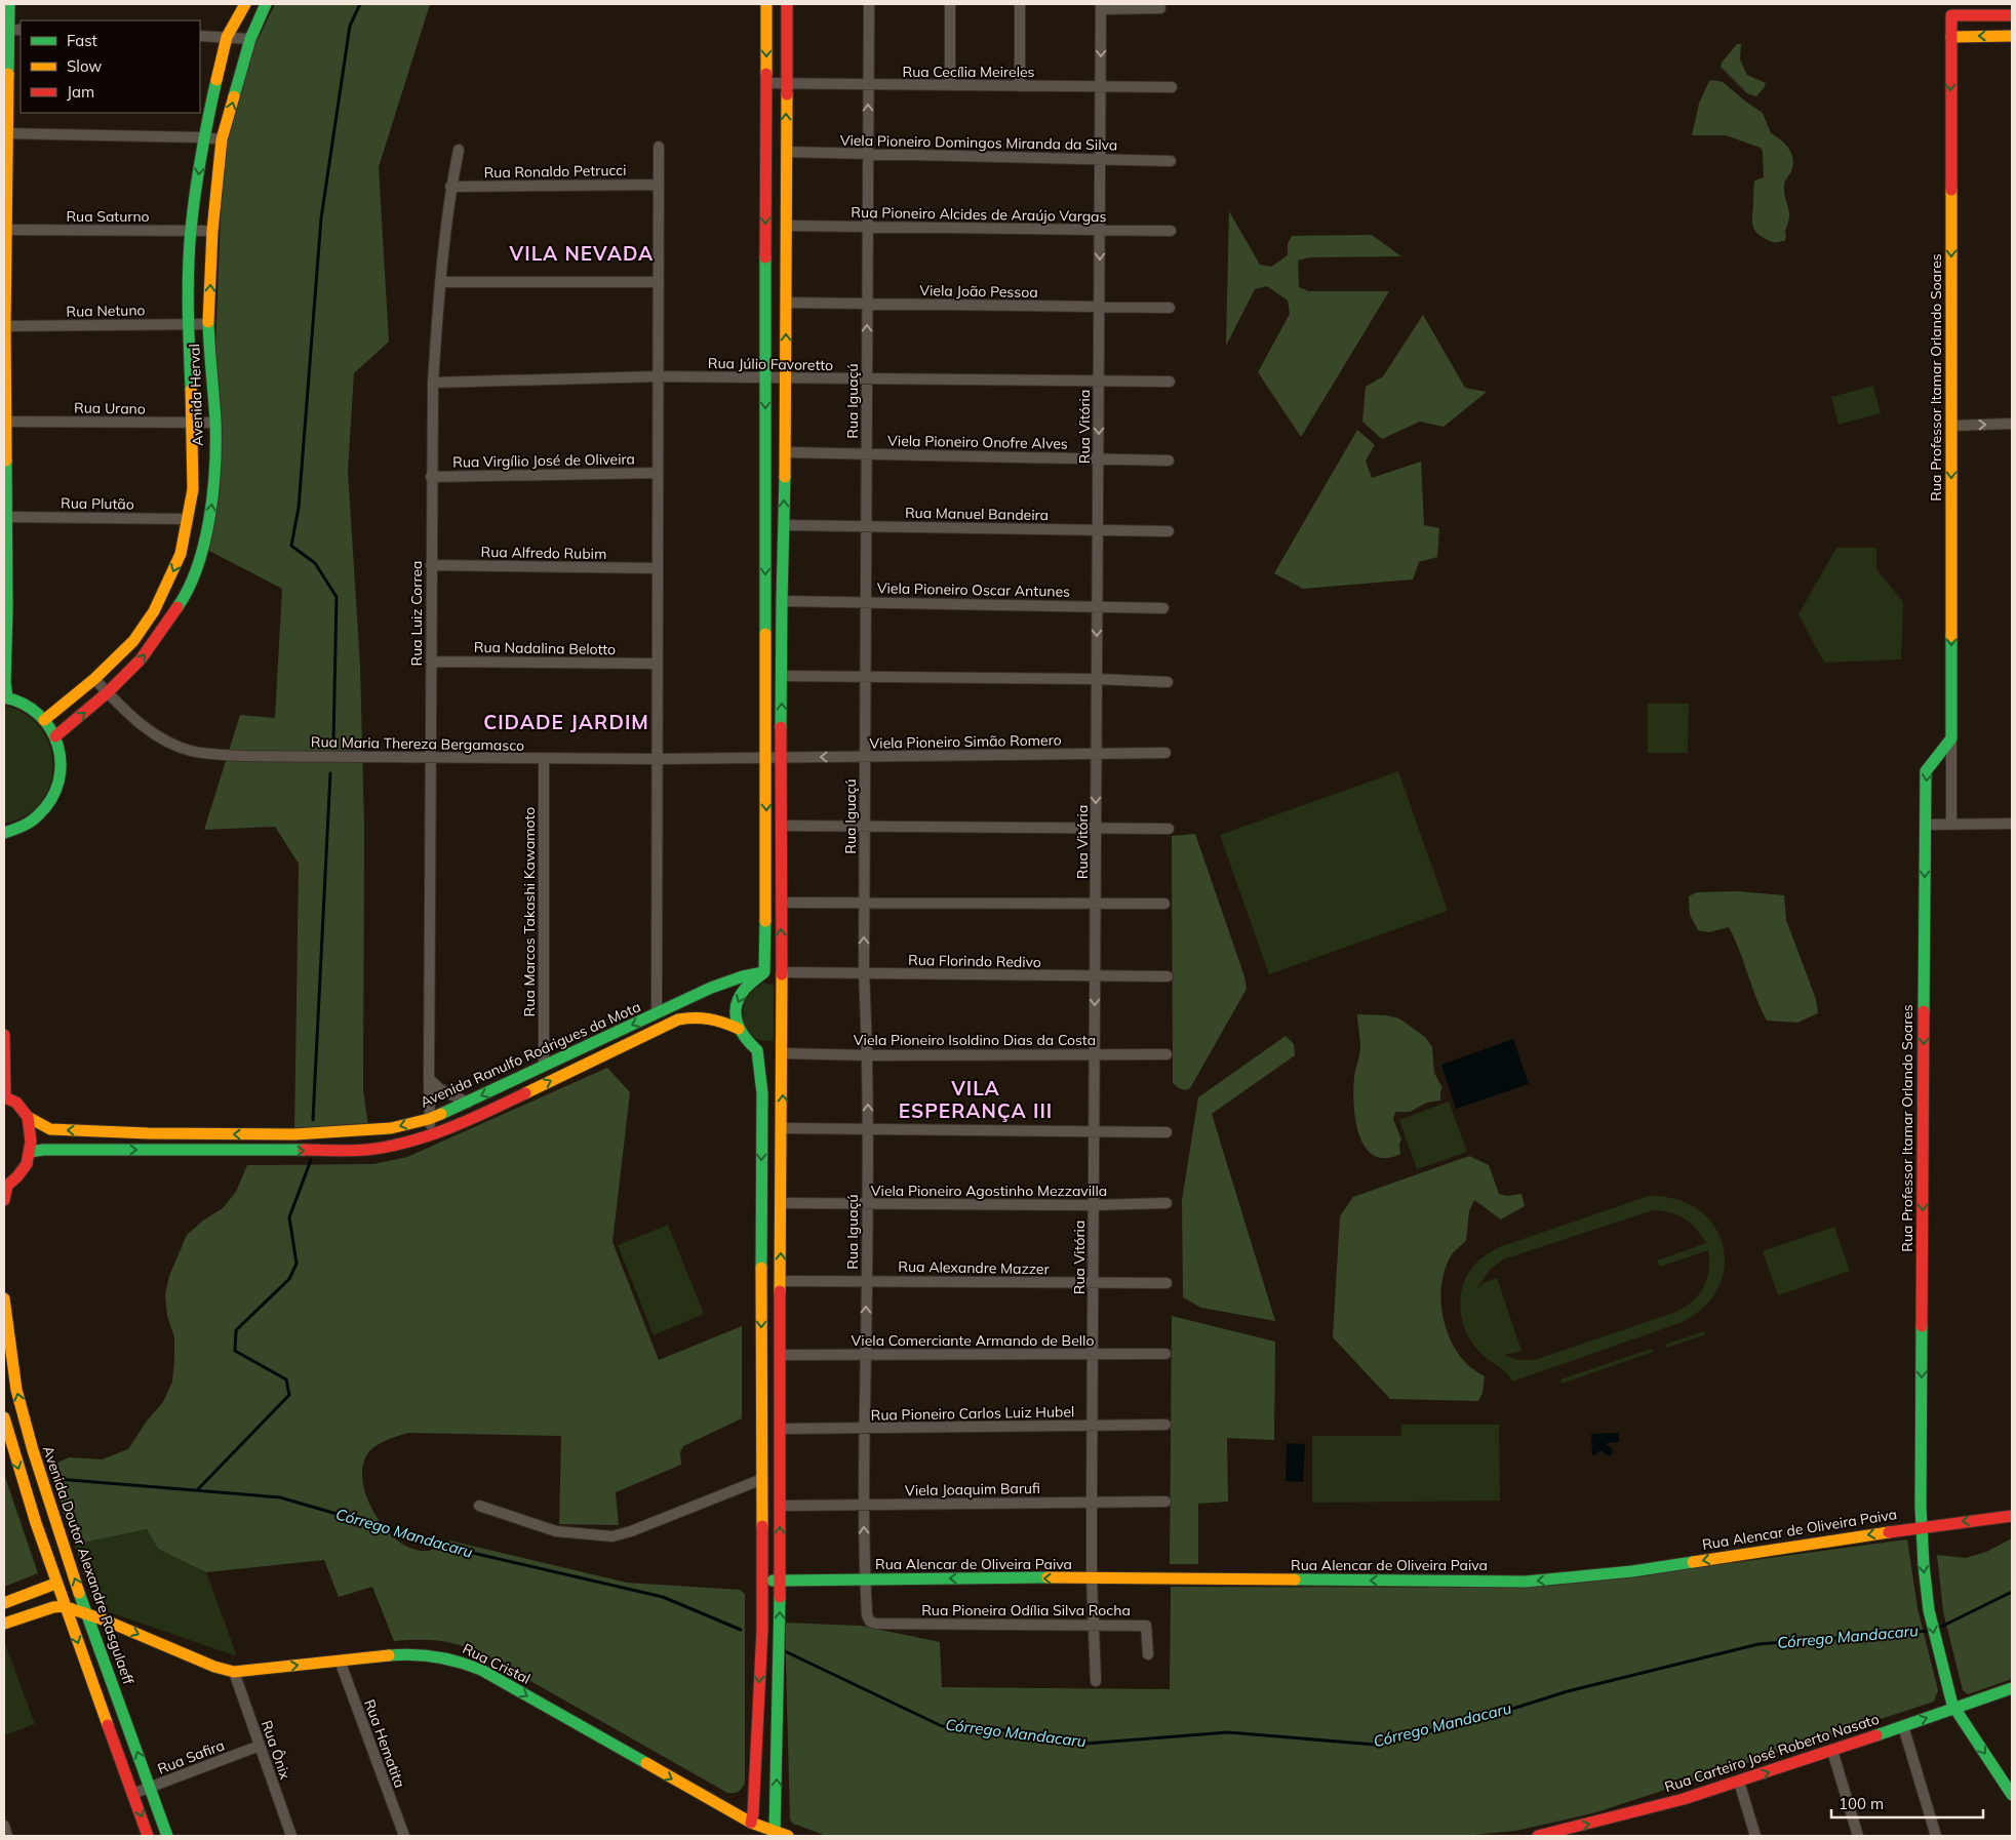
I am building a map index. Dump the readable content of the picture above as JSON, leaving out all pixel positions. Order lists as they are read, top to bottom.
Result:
{
  "streets": {
    "main road": [
      "Rua Professor Itamar Orlando Soares",
      "Avenida Herval",
      "Avenida Ranulfo Rodrigues da Mota",
      "Rua Alencar de Oliveira Paiva",
      "Avenida Doutor Alexandre Rasgulaeff",
      "Rua Cristal",
      "Rua Carteiro José Roberto Nasato"
    ],
    "street": [
      "Rua Cecília Meireles",
      "Viela Pioneiro Domingos Miranda da Silva",
      "Rua Ronaldo Petrucci",
      "Rua Pioneiro Alcides de Araújo Vargas",
      "Rua Saturno",
      "Viela João Pessoa",
      "Rua Netuno",
      "Rua Júlio Favoretto",
      "Rua Iguaçú",
      "Rua Urano",
      "Rua Vitória",
      "Viela Pioneiro Onofre Alves",
      "Rua Virgílio José de Oliveira",
      "Rua Plutão",
      "Rua Manuel Bandeira",
      "Rua Alfredo Rubim",
      "Viela Pioneiro Oscar Antunes",
      "Rua Luiz Correa",
      "Rua Nadalina Belotto",
      "Viela Pioneiro Simão Romero",
      "Rua Maria Thereza Bergamasco",
      "Rua Marcos Takashi Kawamoto",
      "Rua Florindo Redivo",
      "Viela Pioneiro Isoldino Dias da Costa",
      "Viela Pioneiro Agostinho Mezzavilla",
      "Rua Alexandre Mazzer",
      "Viela Comerciante Armando de Bello",
      "Rua Pioneiro Carlos Luiz Hubel",
      "Viela Joaquim Barufi",
      "Rua Pioneira Odília Silva Rocha",
      "Rua Hematita",
      "Rua Ônix",
      "Rua Safira"
    ]
  },
  "crossings": [
    ["Rua Cecília Meireles", "Rua Iguaçú"],
    ["Rua Cecília Meireles", "Rua Vitória"],
    ["Viela Pioneiro Domingos Miranda da Silva", "Rua Iguaçú"],
    ["Viela Pioneiro Domingos Miranda da Silva", "Rua Vitória"],
    ["Rua Ronaldo Petrucci", "Rua Luiz Correa"],
    ["Rua Pioneiro Alcides de Araújo Vargas", "Rua Iguaçú"],
    ["Rua Pioneiro Alcides de Araújo Vargas", "Rua Vitória"],
    ["Rua Saturno", "Avenida Herval"],
    ["Viela João Pessoa", "Rua Iguaçú"],
    ["Viela João Pessoa", "Rua Vitória"],
    ["Rua Netuno", "Avenida Herval"],
    ["Rua Júlio Favoretto", "Rua Iguaçú"],
    ["Rua Júlio Favoretto", "Rua Vitória"],
    ["Rua Júlio Favoretto", "Rua Luiz Correa"],
    ["Rua Professor Itamar Orlando Soares", "Rua Alencar de Oliveira Paiva"],
    ["Rua Professor Itamar Orlando Soares", "Rua Carteiro José Roberto Nasato"],
    ["Avenida Herval", "Rua Urano"],
    ["Avenida Herval", "Rua Plutão"],
    ["Avenida Herval", "Rua Maria Thereza Bergamasco"],
    ["Rua Iguaçú", "Viela Pioneiro Onofre Alves"],
    ["Rua Iguaçú", "Rua Manuel Bandeira"],
    ["Rua Iguaçú", "Viela Pioneiro Oscar Antunes"],
    ["Rua Iguaçú", "Viela Pioneiro Simão Romero"],
    ["Rua Iguaçú", "Rua Florindo Redivo"],
    ["Rua Iguaçú", "Viela Pioneiro Isoldino Dias da Costa"],
    ["Rua Iguaçú", "Viela Pioneiro Agostinho Mezzavilla"],
    ["Rua Iguaçú", "Rua Alexandre Mazzer"],
    ["Rua Iguaçú", "Viela Comerciante Armando de Bello"],
    ["Rua Iguaçú", "Rua Pioneiro Carlos Luiz Hubel"],
    ["Rua Iguaçú", "Viela Joaquim Barufi"],
    ["Rua Iguaçú", "Rua Alencar de Oliveira Paiva"],
    ["Rua Iguaçú", "Rua Pioneira Odília Silva Rocha"],
    ["Rua Vitória", "Viela Pioneiro Onofre Alves"],
    ["Rua Vitória", "Rua Manuel Bandeira"],
    ["Rua Vitória", "Viela Pioneiro Oscar Antunes"],
    ["Rua Vitória", "Viela Pioneiro Simão Romero"],
    ["Rua Vitória", "Rua Florindo Redivo"],
    ["Rua Vitória", "Viela Pioneiro Isoldino Dias da Costa"],
    ["Rua Vitória", "Viela Pioneiro Agostinho Mezzavilla"],
    ["Rua Vitória", "Rua Alexandre Mazzer"],
    ["Rua Vitória", "Viela Comerciante Armando de Bello"],
    ["Rua Vitória", "Rua Pioneiro Carlos Luiz Hubel"],
    ["Rua Vitória", "Viela Joaquim Barufi"],
    ["Rua Vitória", "Rua Alencar de Oliveira Paiva"],
    ["Rua Vitória", "Rua Pioneira Odília Silva Rocha"],
    ["Rua Virgílio José de Oliveira", "Rua Luiz Correa"],
    ["Rua Alfredo Rubim", "Rua Luiz Correa"],
    ["Rua Luiz Correa", "Rua Nadalina Belotto"],
    ["Rua Luiz Correa", "Rua Maria Thereza Bergamasco"],
    ["Rua Luiz Correa", "Avenida Ranulfo Rodrigues da Mota"],
    ["Viela Pioneiro Simão Romero", "Rua Maria Thereza Bergamasco"],
    ["Rua Maria Thereza Bergamasco", "Rua Marcos Takashi Kawamoto"],
    ["Rua Marcos Takashi Kawamoto", "Avenida Ranulfo Rodrigues da Mota"],
    ["Rua Florindo Redivo", "Avenida Ranulfo Rodrigues da Mota"],
    ["Avenida Doutor Alexandre Rasgulaeff", "Rua Cristal"],
    ["Avenida Doutor Alexandre Rasgulaeff", "Rua Safira"],
    ["Rua Cristal", "Rua Hematita"],
    ["Rua Cristal", "Rua Ônix"],
    ["Rua Ônix", "Rua Safira"]
  ],
  "one_way": [
    "Rua Professor Itamar Orlando Soares",
    "Rua Alencar de Oliveira Paiva",
    "Rua Cristal",
    "Rua Carteiro José Roberto Nasato"
  ],
  "districts": ["VILA NEVADA", "CIDADE JARDIM", "VILA ESPERANÇA III"],
  "water": ["Córrego Mandacaru"],
  "legend": ["Fast", "Slow", "Jam"],
  "scale_bar": "100 m"
}
